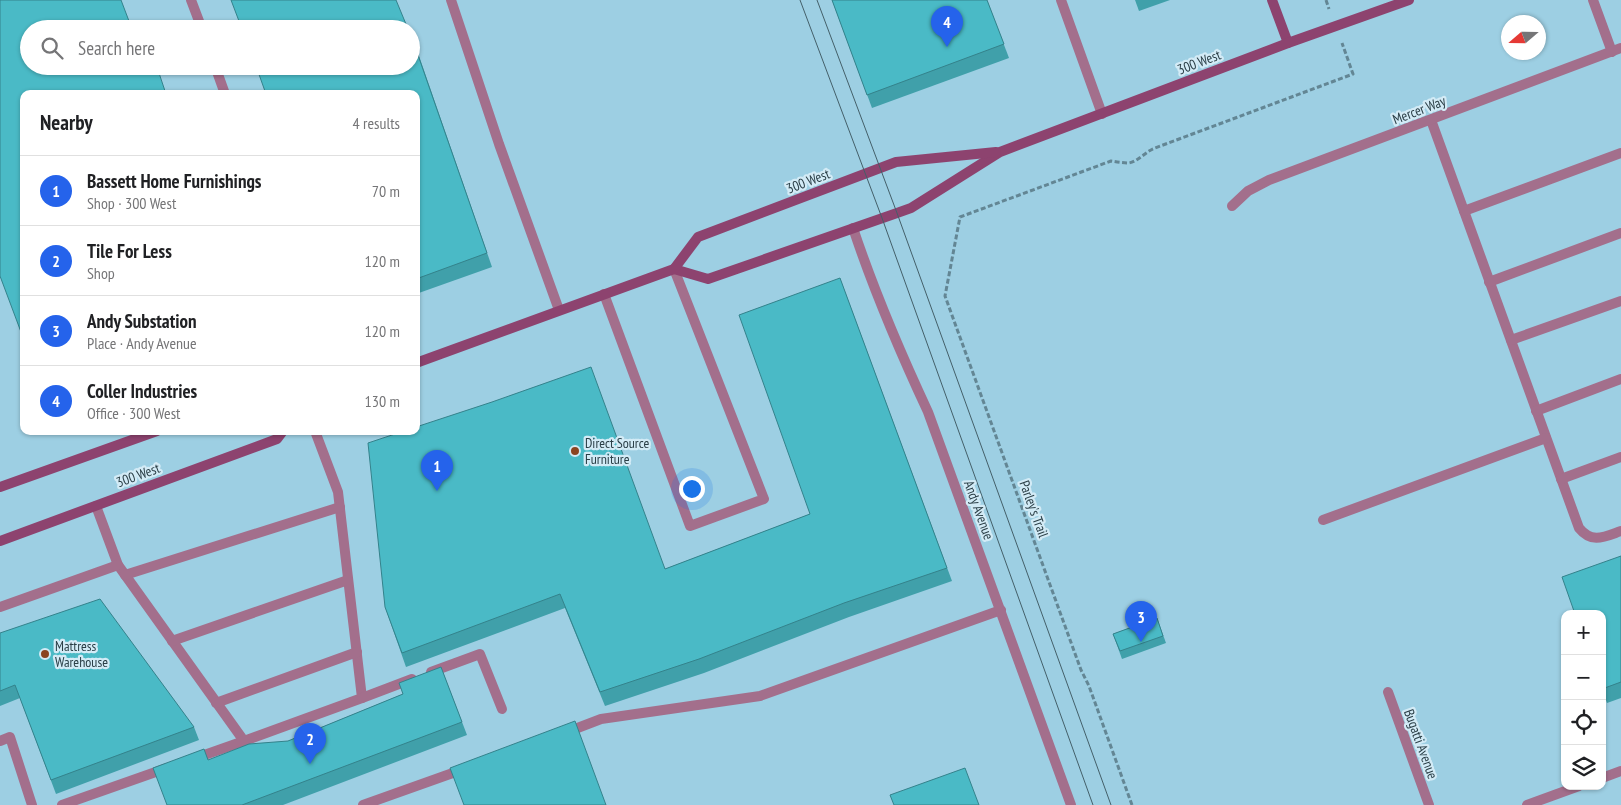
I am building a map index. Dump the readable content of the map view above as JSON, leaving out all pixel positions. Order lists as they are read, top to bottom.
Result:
{
  "streets": {
    "main road": ["300 West"],
    "street": ["Mercer Way", "Andy Avenue", "Bugatti Avenue"],
    "path": ["Parley's Trail"]
  },
  "crossings": [
    ["300 West", "Andy Avenue"]
  ],
  "places": ["Direct Source Furniture", "Mattress Warehouse"],
  "north": "left",
  "page": {
    "pins": [
      "4",
      "1",
      "3",
      "2"
    ],
    "search": "Search here",
    "heading": ["Nearby", "4 results"],
    "list": [
      {
        "mark": "1",
        "name": "Bassett Home Furnishings",
        "note": "Shop · 300 West",
        "value": "70 m"
      },
      {
        "mark": "2",
        "name": "Tile For Less",
        "note": "Shop",
        "value": "120 m"
      },
      {
        "mark": "3",
        "name": "Andy Substation",
        "note": "Place · Andy Avenue",
        "value": "120 m"
      },
      {
        "mark": "4",
        "name": "Coller Industries",
        "note": "Office · 300 West",
        "value": "130 m"
      }
    ],
    "map_buttons": ["+", "−"]
  }
}
